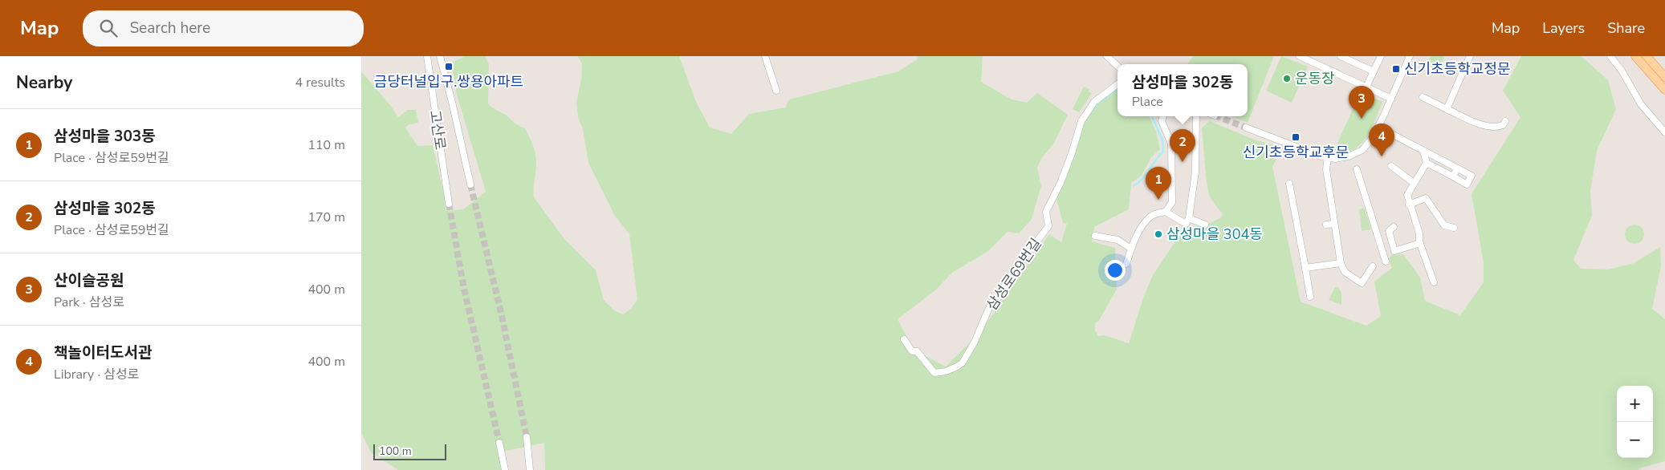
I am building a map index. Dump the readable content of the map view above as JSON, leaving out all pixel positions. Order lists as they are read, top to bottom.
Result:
{
  "streets": {
    "street": ["고산로", "삼성로69번길"]
  },
  "places": {
    "transit": ["금당터널입구.쌍용아파트", "신기초등학교정문", "신기초등학교후문"],
    "other": ["운동장", "삼성마을 304동"]
  },
  "scale_bar": "100 m",
  "page": {
    "header": "Map",
    "search": "Search here",
    "nav": ["Map", "Layers", "Share"],
    "heading": ["Nearby", "4 results"],
    "popup": ["삼성마을 302동", "Place"],
    "pins": [
      "3",
      "4",
      "2",
      "1"
    ],
    "list": [
      {
        "mark": "1",
        "name": "삼성마을 303동",
        "note": "Place · 삼성로59번길",
        "value": "110 m"
      },
      {
        "mark": "2",
        "name": "삼성마을 302동",
        "note": "Place · 삼성로59번길",
        "value": "170 m"
      },
      {
        "mark": "3",
        "name": "산이슬공원",
        "note": "Park · 삼성로",
        "value": "400 m"
      },
      {
        "mark": "4",
        "name": "책놀이터도서관",
        "note": "Library · 삼성로",
        "value": "400 m"
      }
    ],
    "map_buttons": ["+", "−"],
    "scale": "100 m"
  }
}
